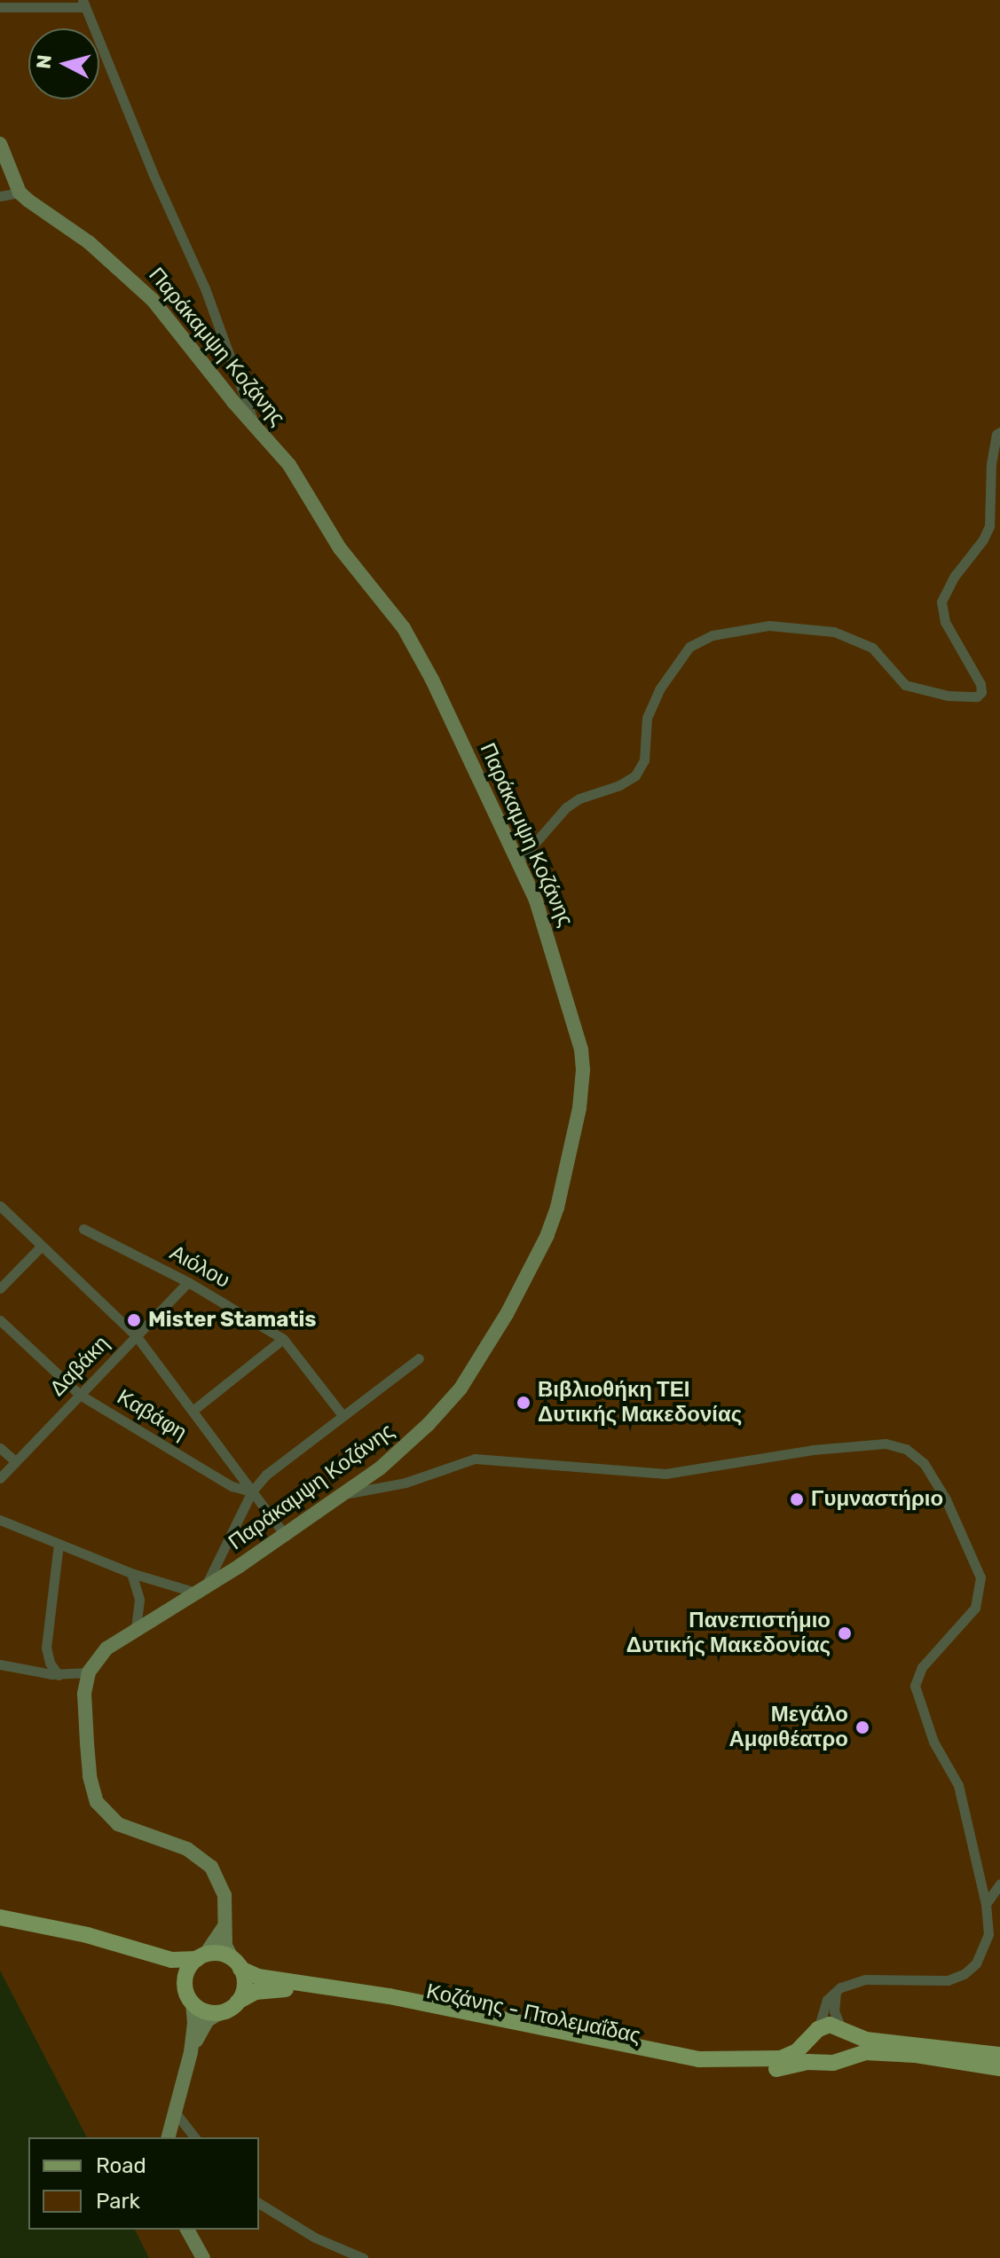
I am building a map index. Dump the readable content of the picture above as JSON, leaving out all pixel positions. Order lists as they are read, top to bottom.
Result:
{
  "streets": {
    "main road": ["Παράκαμψη Κοζάνης", "Κοζάνης - Πτολεμαΐδας"],
    "street": ["Αιόλου", "Δαβάκη", "Καβάφη"]
  },
  "crossings": [
    ["Αιόλου", "Δαβάκη"],
    ["Δαβάκη", "Καβάφη"]
  ],
  "places": [
    "Mister Stamatis",
    "Βιβλιοθήκη ΤΕΙ Δυτικής Μακεδονίας",
    "Γυμναστήριο",
    "Πανεπιστήμιο Δυτικής Μακεδονίας",
    "Μεγάλο Αμφιθέατρο"
  ],
  "legend": ["Road", "Park"],
  "north": "left"
}
